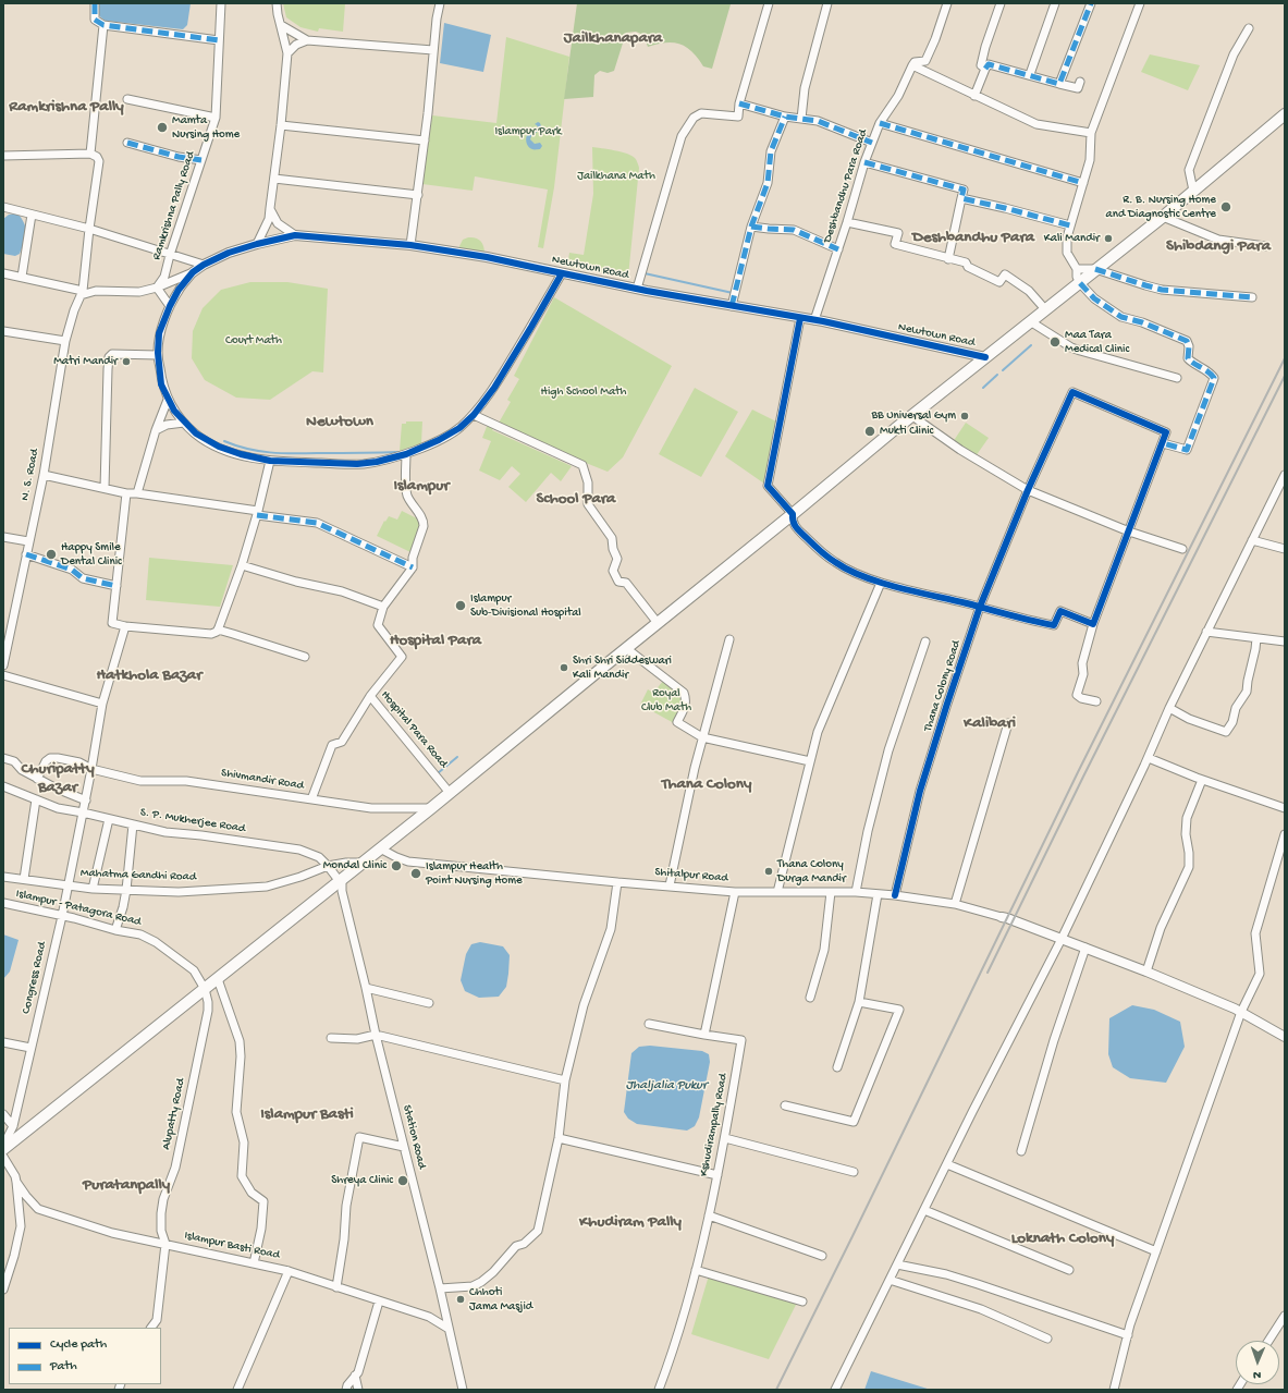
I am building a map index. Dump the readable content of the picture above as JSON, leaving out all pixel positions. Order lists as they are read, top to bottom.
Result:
{
  "streets": {
    "street": [
      "Deshbandhu Para Road",
      "Ramkrishna Pally Road",
      "Newtown Road",
      "N. S. Road",
      "Thana Colony Road",
      "Hospital Para Road",
      "Shivmandir Road",
      "S. P. Mukherjee Road",
      "Mahatma Gandhi Road",
      "Shitalpur Road",
      "Islampur - Patagora Road",
      "Congress Road",
      "Alupatty Road",
      "Kshudirampally Road",
      "Station Road",
      "Islampur Basti Road"
    ]
  },
  "crossings": [
    ["Deshbandhu Para Road", "Newtown Road"],
    ["Thana Colony Road", "Shitalpur Road"],
    ["Shivmandir Road", "Congress Road"],
    ["S. P. Mukherjee Road", "Mahatma Gandhi Road"],
    ["S. P. Mukherjee Road", "Congress Road"],
    ["Mahatma Gandhi Road", "Congress Road"],
    ["Islampur - Patagora Road", "Congress Road"],
    ["Islampur - Patagora Road", "Alupatty Road"],
    ["Alupatty Road", "Islampur Basti Road"],
    ["Station Road", "Islampur Basti Road"]
  ],
  "districts": [
    "Jailkhanapara",
    "Ramkrishna Pally",
    "Deshbandhu Para",
    "Shibdangi Para",
    "Newtown",
    "Islampur",
    "School Para",
    "Hospital Para",
    "Hatkhola Bazar",
    "Kalibari",
    "Churipatty Bazar",
    "Thana Colony",
    "Islampur Basti",
    "Puratanpally",
    "Khudiram Pally",
    "Loknath Colony"
  ],
  "water": ["Jhaljalia Pukur"],
  "parks": [
    "Islampur Park",
    "Jailkhana Math",
    "Court Math",
    "High School Math",
    "Royal Club Math"
  ],
  "places": [
    "Mamta Nursing Home",
    "R. B. Nursing Home and Diagnostic Centre",
    "Kali Mandir",
    "Maa Tara Medical Clinic",
    "Matri Mandir",
    "BB Universal Gym",
    "Mukti Clinic",
    "Happy Smile Dental Clinic",
    "Islampur Sub-Divisional Hospital",
    "Shri Shri Siddeswari Kali Mandir",
    "Mondal Clinic",
    "Thana Colony Durga Mandir",
    "Islampur Health Point Nursing Home",
    "Shreya Clinic",
    "Chhoti Jama Masjid"
  ],
  "legend": ["Cycle path", "Path"],
  "north": "bottom"
}
